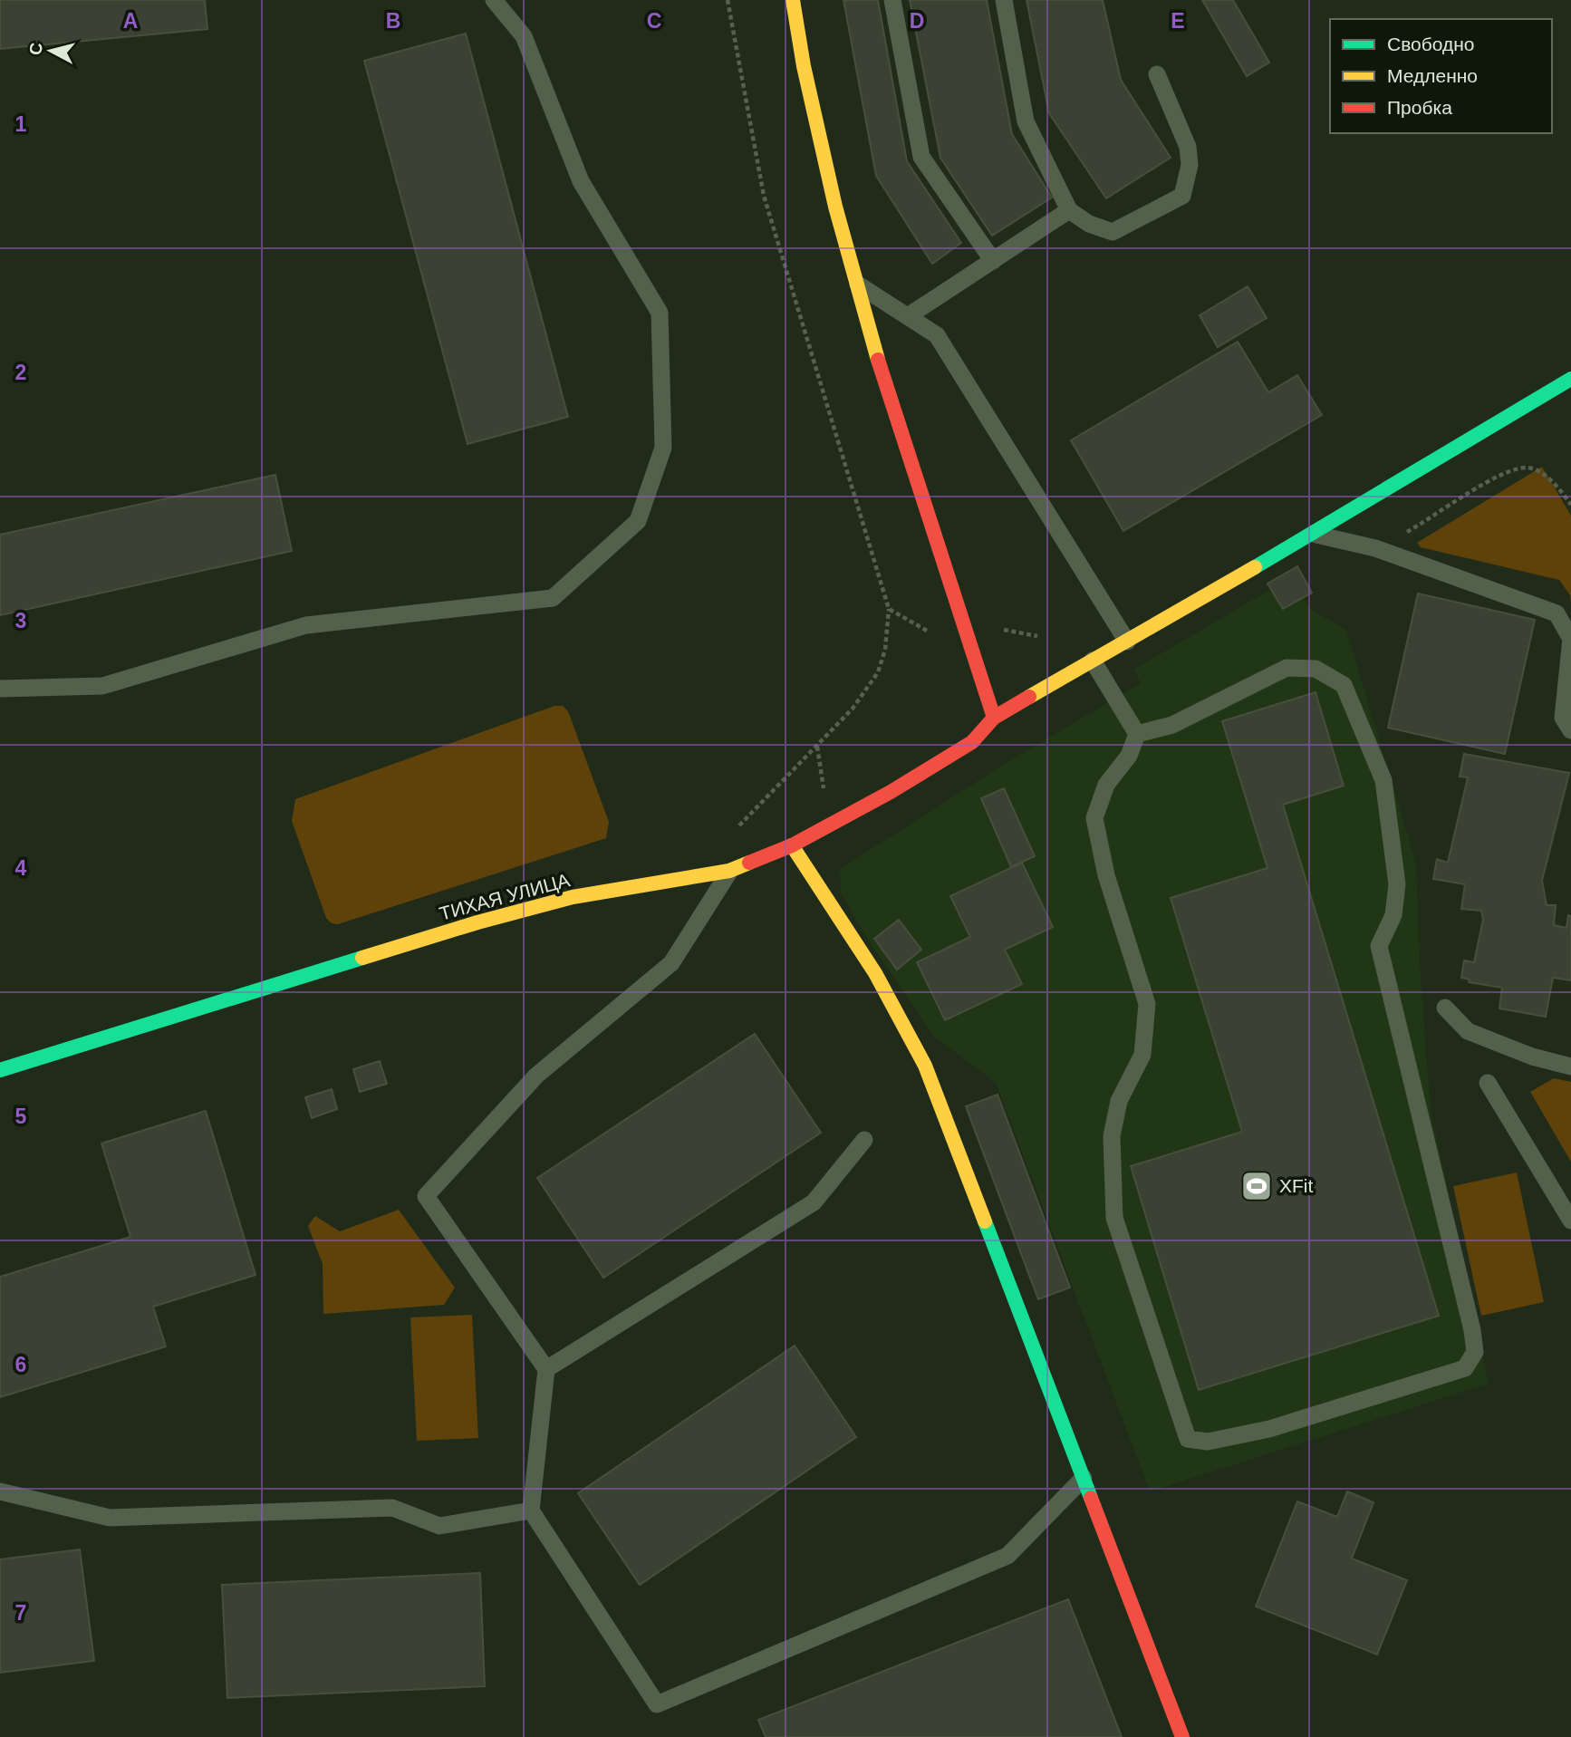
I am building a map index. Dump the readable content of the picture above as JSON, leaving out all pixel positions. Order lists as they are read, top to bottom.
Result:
{
  "streets": {
    "street": ["ТИХАЯ УЛИЦА"]
  },
  "places": {
    "sports": ["XFit"]
  },
  "legend": ["Свободно", "Медленно", "Пробка"],
  "north": "left",
  "grid": {
    "columns": [
      "A",
      "B",
      "C",
      "D",
      "E"
    ],
    "rows": [
      "1",
      "2",
      "3",
      "4",
      "5",
      "6",
      "7"
    ]
  }
}
